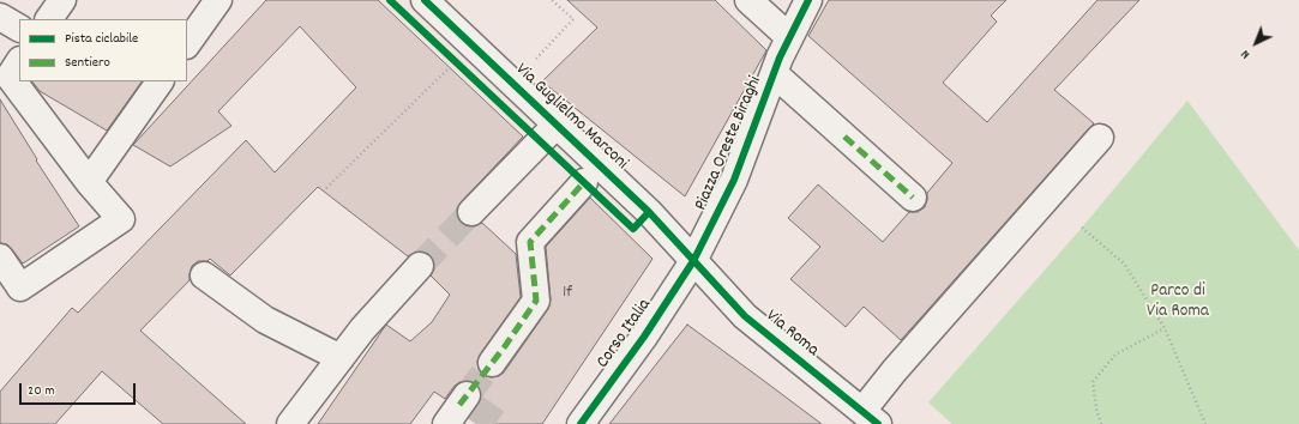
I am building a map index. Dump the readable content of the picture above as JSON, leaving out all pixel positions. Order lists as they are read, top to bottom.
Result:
{
  "streets": {
    "street": [
      "Via Guglielmo Marconi",
      "Piazza Oreste Biraghi",
      "Corso Italia",
      "Via Roma"
    ]
  },
  "crossings": [
    ["Via Guglielmo Marconi", "Piazza Oreste Biraghi"],
    ["Via Guglielmo Marconi", "Corso Italia"],
    ["Via Guglielmo Marconi", "Via Roma"],
    ["Piazza Oreste Biraghi", "Corso Italia"],
    ["Piazza Oreste Biraghi", "Via Roma"],
    ["Corso Italia", "Via Roma"]
  ],
  "parks": ["Parco di Via Roma"],
  "house_numbers": ["1f"],
  "legend": ["Pista ciclabile", "Sentiero"],
  "scale_bar": "20 m",
  "north": "bottom left"
}
